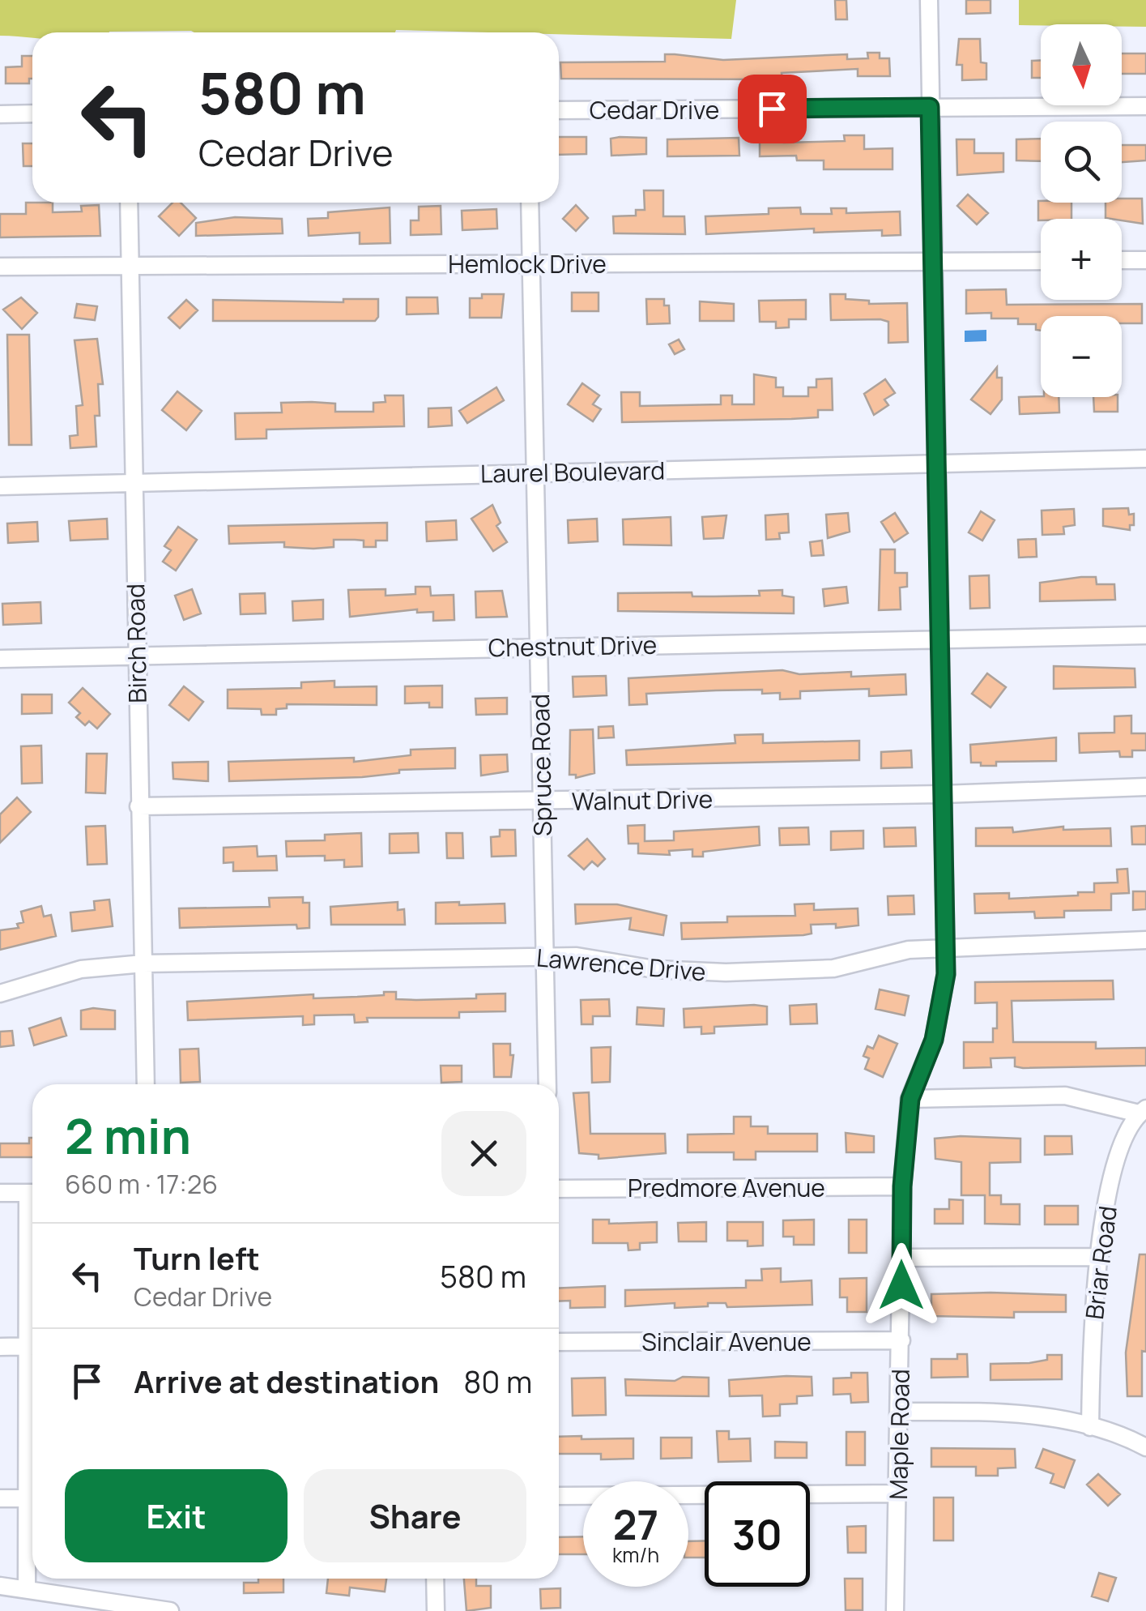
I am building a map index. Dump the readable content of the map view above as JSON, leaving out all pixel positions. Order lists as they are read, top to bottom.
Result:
{
  "streets": {
    "street": [
      "Cedar Drive",
      "Hemlock Drive",
      "Laurel Boulevard",
      "Birch Road",
      "Chestnut Drive",
      "Spruce Road",
      "Walnut Drive",
      "Lawrence Drive",
      "Predmore Avenue",
      "Briar Road",
      "Sinclair Avenue",
      "Maple Road"
    ]
  },
  "crossings": [
    ["Cedar Drive", "Maple Road"],
    ["Hemlock Drive", "Birch Road"],
    ["Hemlock Drive", "Spruce Road"],
    ["Hemlock Drive", "Maple Road"],
    ["Laurel Boulevard", "Birch Road"],
    ["Laurel Boulevard", "Spruce Road"],
    ["Laurel Boulevard", "Maple Road"],
    ["Birch Road", "Chestnut Drive"],
    ["Birch Road", "Walnut Drive"],
    ["Birch Road", "Lawrence Drive"],
    ["Chestnut Drive", "Spruce Road"],
    ["Chestnut Drive", "Maple Road"],
    ["Spruce Road", "Walnut Drive"],
    ["Spruce Road", "Lawrence Drive"],
    ["Walnut Drive", "Maple Road"],
    ["Lawrence Drive", "Maple Road"],
    ["Predmore Avenue", "Maple Road"],
    ["Sinclair Avenue", "Maple Road"]
  ],
  "north": "bottom",
  "page": {
    "map_buttons": ["+", "−"],
    "turn": ["580 m", "Cedar Drive"],
    "heading": ["2 min", "660 m · 17:26"],
    "list": [
      {
        "name": "Turn left",
        "note": "Cedar Drive",
        "value": "580 m"
      },
      {
        "name": "Arrive at destination",
        "value": "80 m"
      }
    ],
    "buttons": ["Exit", "Share"],
    "speed": "27 km/h",
    "limit": "30"
  }
}
